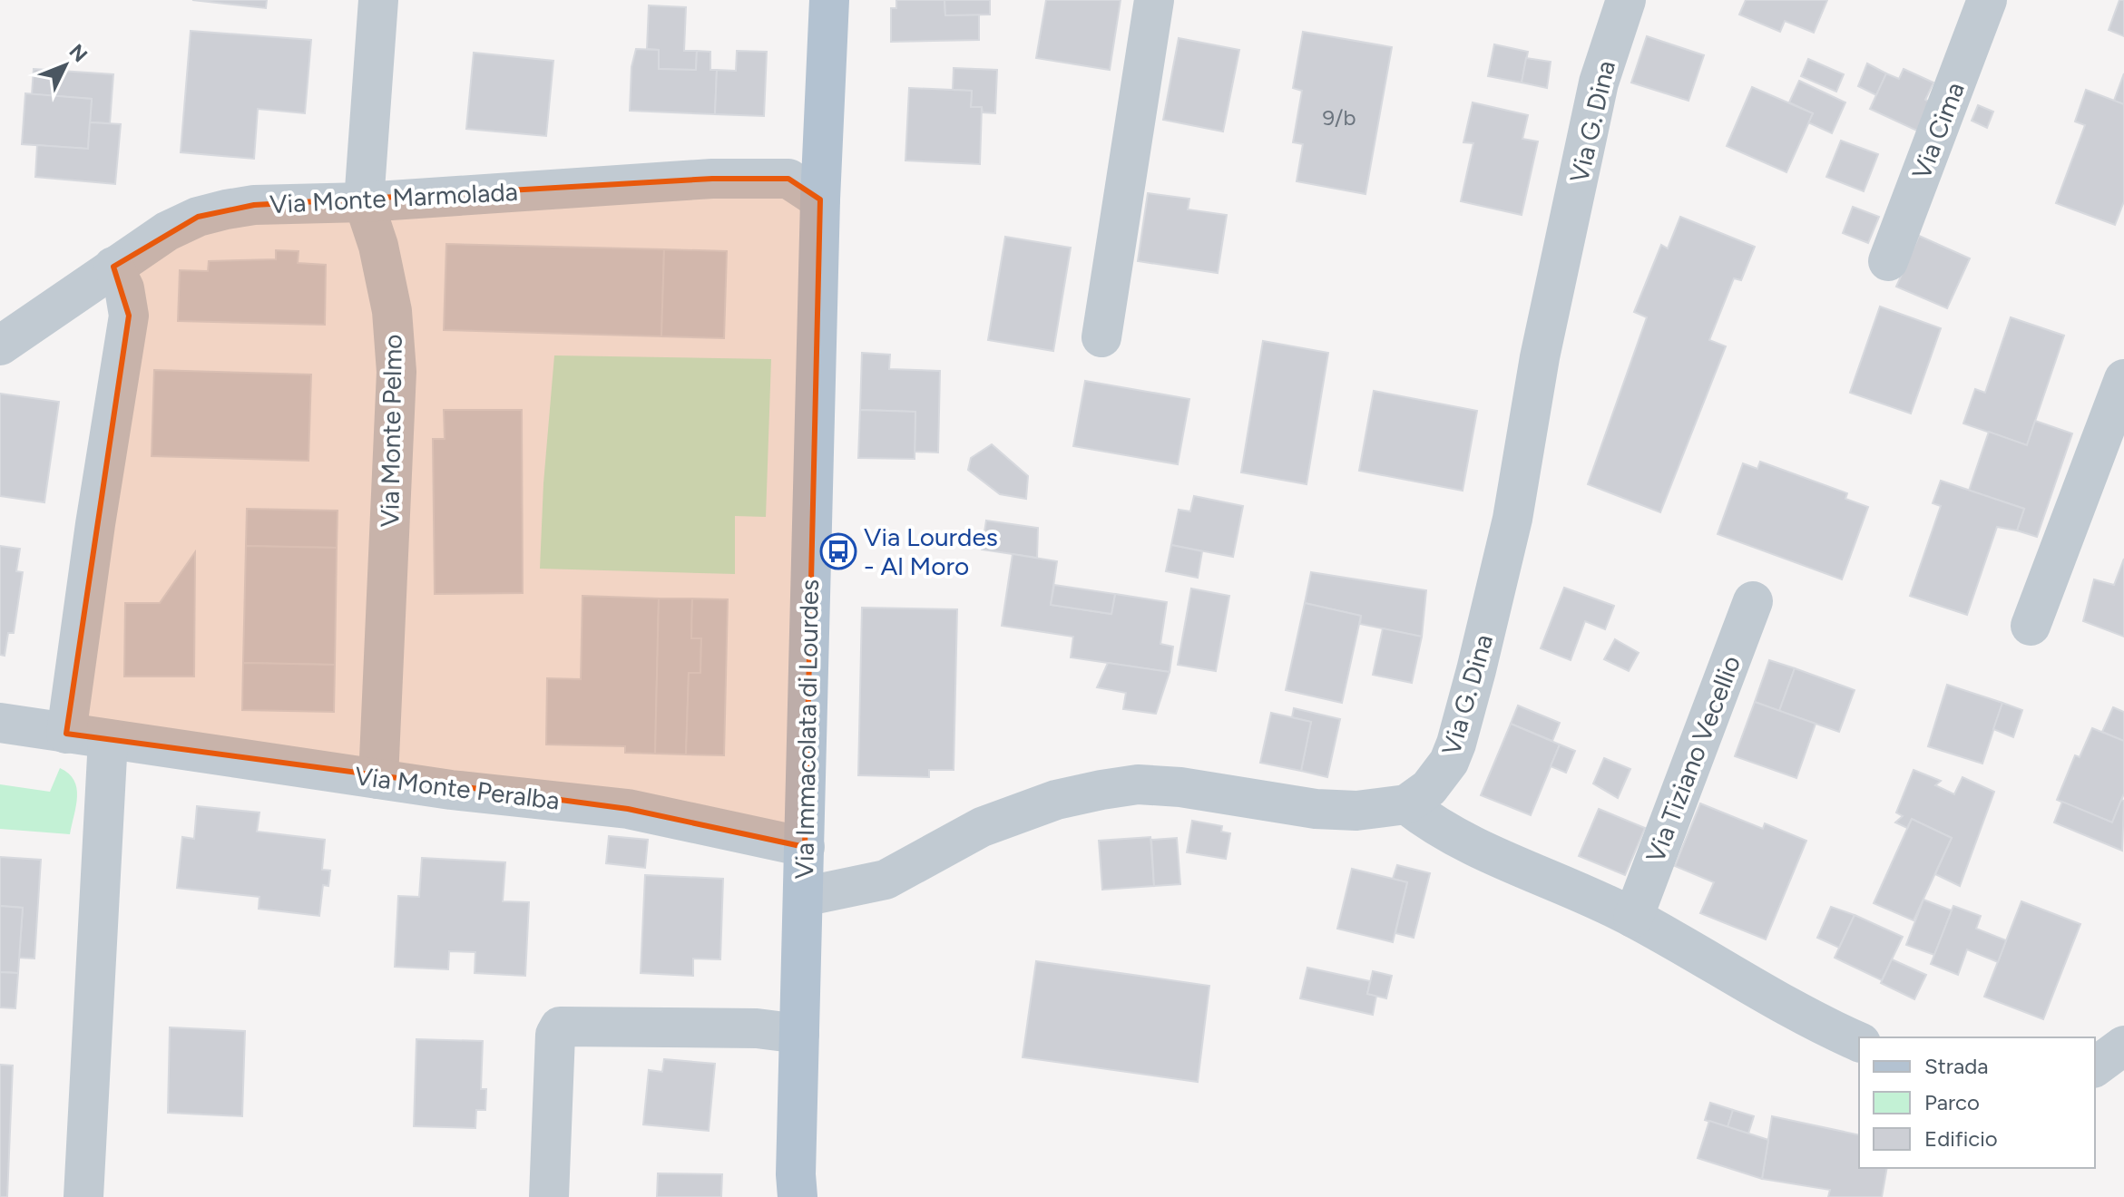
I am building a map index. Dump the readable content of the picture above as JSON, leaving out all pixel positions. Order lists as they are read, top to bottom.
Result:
{
  "streets": {
    "main road": ["Via Immacolata di Lourdes"],
    "street": [
      "Via G. Dina",
      "Via Cima",
      "Via Monte Marmolada",
      "Via Monte Pelmo",
      "Via Tiziano Vecellio",
      "Via Monte Peralba"
    ]
  },
  "crossings": [
    ["Via Monte Marmolada", "Via Monte Pelmo"],
    ["Via Monte Marmolada", "Via Immacolata di Lourdes"],
    ["Via Monte Pelmo", "Via Monte Peralba"],
    ["Via Immacolata di Lourdes", "Via Monte Peralba"]
  ],
  "places": {
    "bus stop": ["Via Lourdes - Al Moro"]
  },
  "house_numbers": ["9/b"],
  "legend": ["Strada", "Parco", "Edificio"],
  "north": "top right"
}
